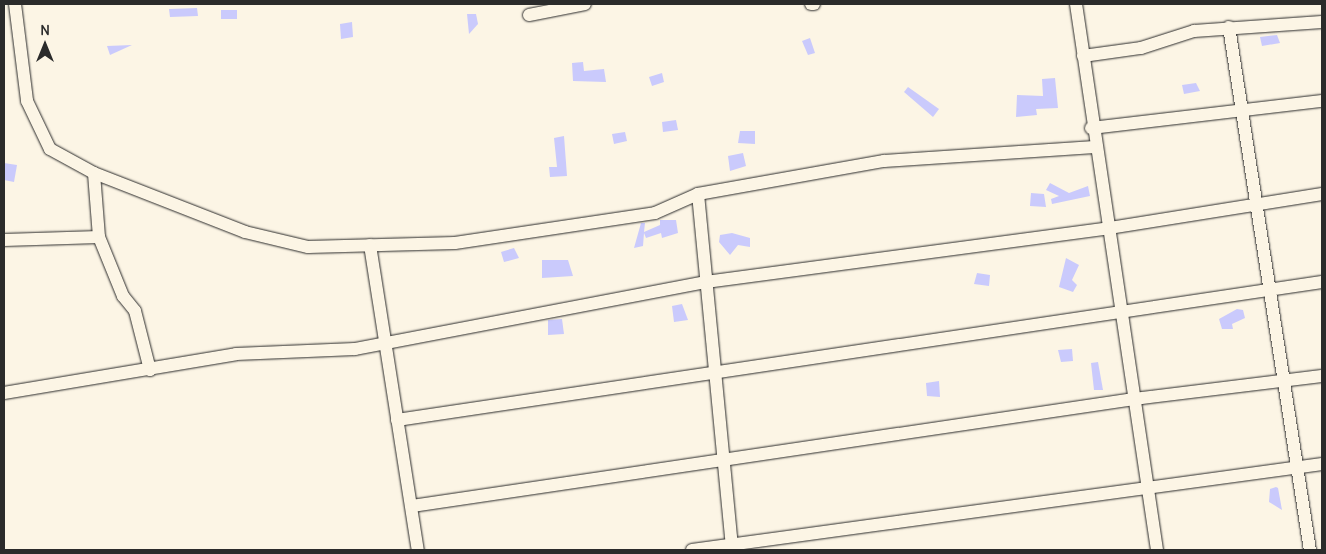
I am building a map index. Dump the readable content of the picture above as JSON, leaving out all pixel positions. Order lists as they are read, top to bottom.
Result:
{
  "north": "top"
}
